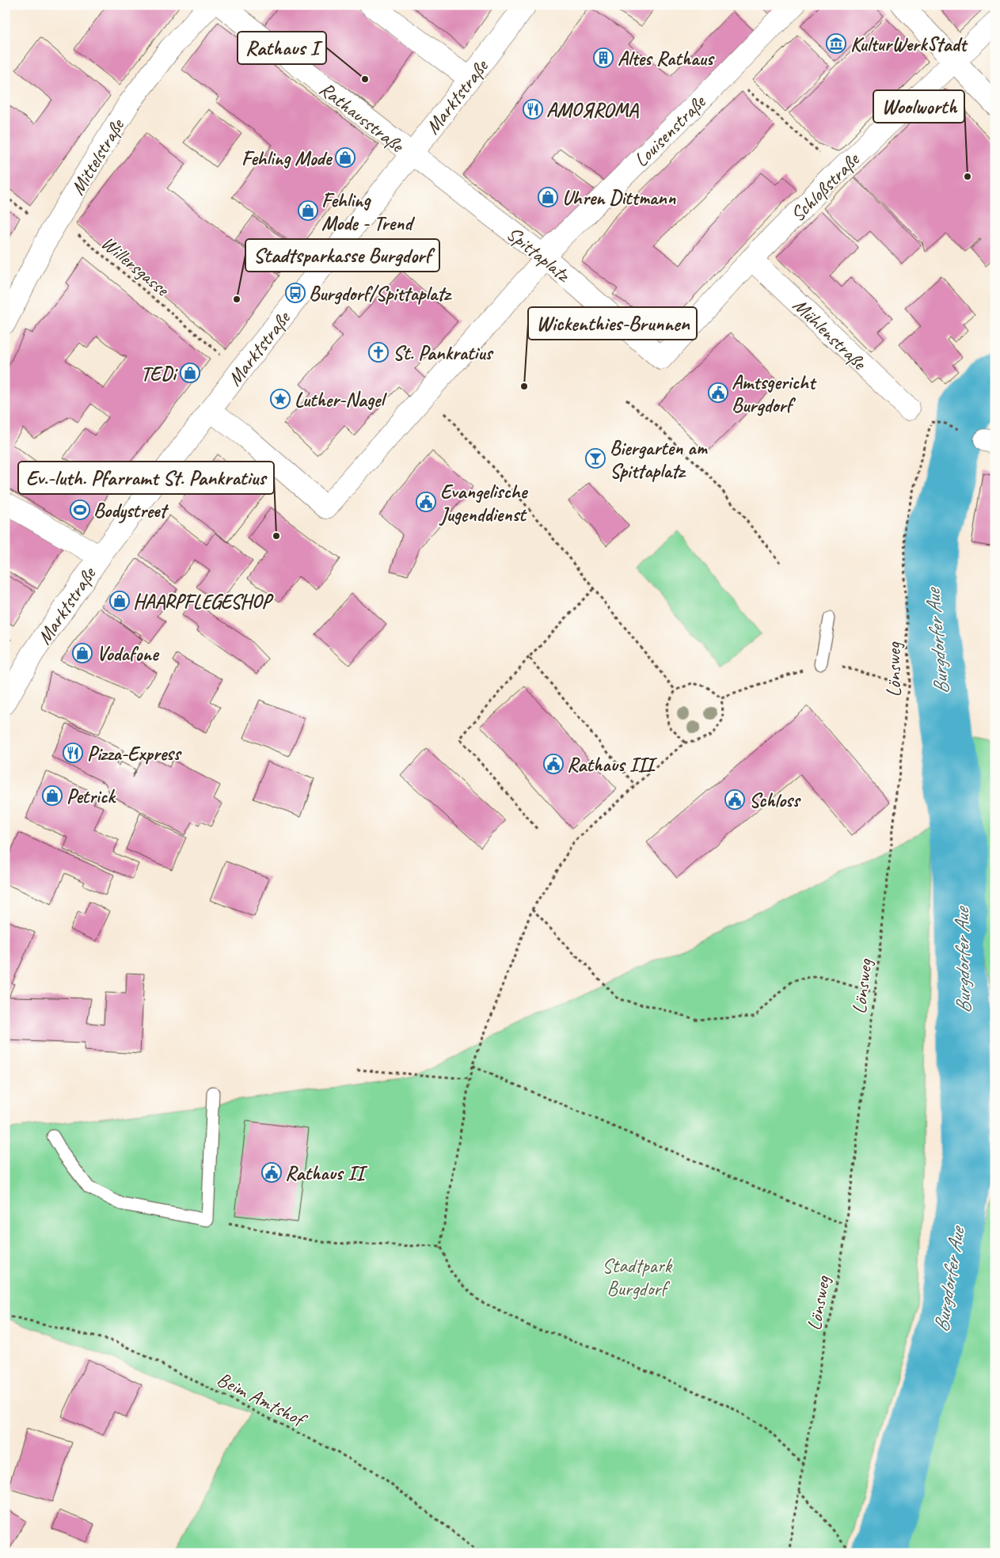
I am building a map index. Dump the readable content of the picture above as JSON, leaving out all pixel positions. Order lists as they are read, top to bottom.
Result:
{
  "streets": {
    "street": [
      "Marktstraße",
      "Rathausstraße",
      "Louisenstraße",
      "Mittelstraße",
      "Schloßstraße",
      "Spittaplatz",
      "Mühlenstraße"
    ],
    "path": ["Willersgasse", "Lönsweg", "Beim Amtshof"]
  },
  "crossings": [
    ["Marktstraße", "Rathausstraße"],
    ["Marktstraße", "Louisenstraße"],
    ["Marktstraße", "Spittaplatz"],
    ["Marktstraße", "Willersgasse"],
    ["Rathausstraße", "Spittaplatz"],
    ["Louisenstraße", "Spittaplatz"],
    ["Mittelstraße", "Willersgasse"],
    ["Schloßstraße", "Spittaplatz"],
    ["Schloßstraße", "Mühlenstraße"]
  ],
  "water": ["Burgdorfer Aue"],
  "parks": ["Stadtpark Burgdorf"],
  "places": {
    "museum": ["KulturWerkStadt"],
    "building": ["Altes Rathaus"],
    "other": [
      "Rathaus I",
      "Woolworth",
      "Stadtsparkasse Burgdorf",
      "Wickenthies-Brunnen",
      "Ev.-luth. Pfarramt St. Pankratius"
    ],
    "restaurant": ["AMOЯROMA", "Pizza-Express"],
    "shop": [
      "Fehling Mode",
      "Uhren Dittmann",
      "Fehling Mode - Trend",
      "TEDi",
      "HAARPFLEGESHOP",
      "Vodafone",
      "Petrick"
    ],
    "bus stop": ["Burgdorf/Spittaplatz"],
    "church": ["St. Pankratius"],
    "public building": [
      "Amtsgericht Burgdorf",
      "Evangelische Jugenddienst",
      "Rathaus III",
      "Schloss",
      "Rathaus II"
    ],
    "place": ["Luther-Nagel"],
    "bar": ["Biergarten am Spittaplatz"],
    "sports": ["Bodystreet"]
  }
}
